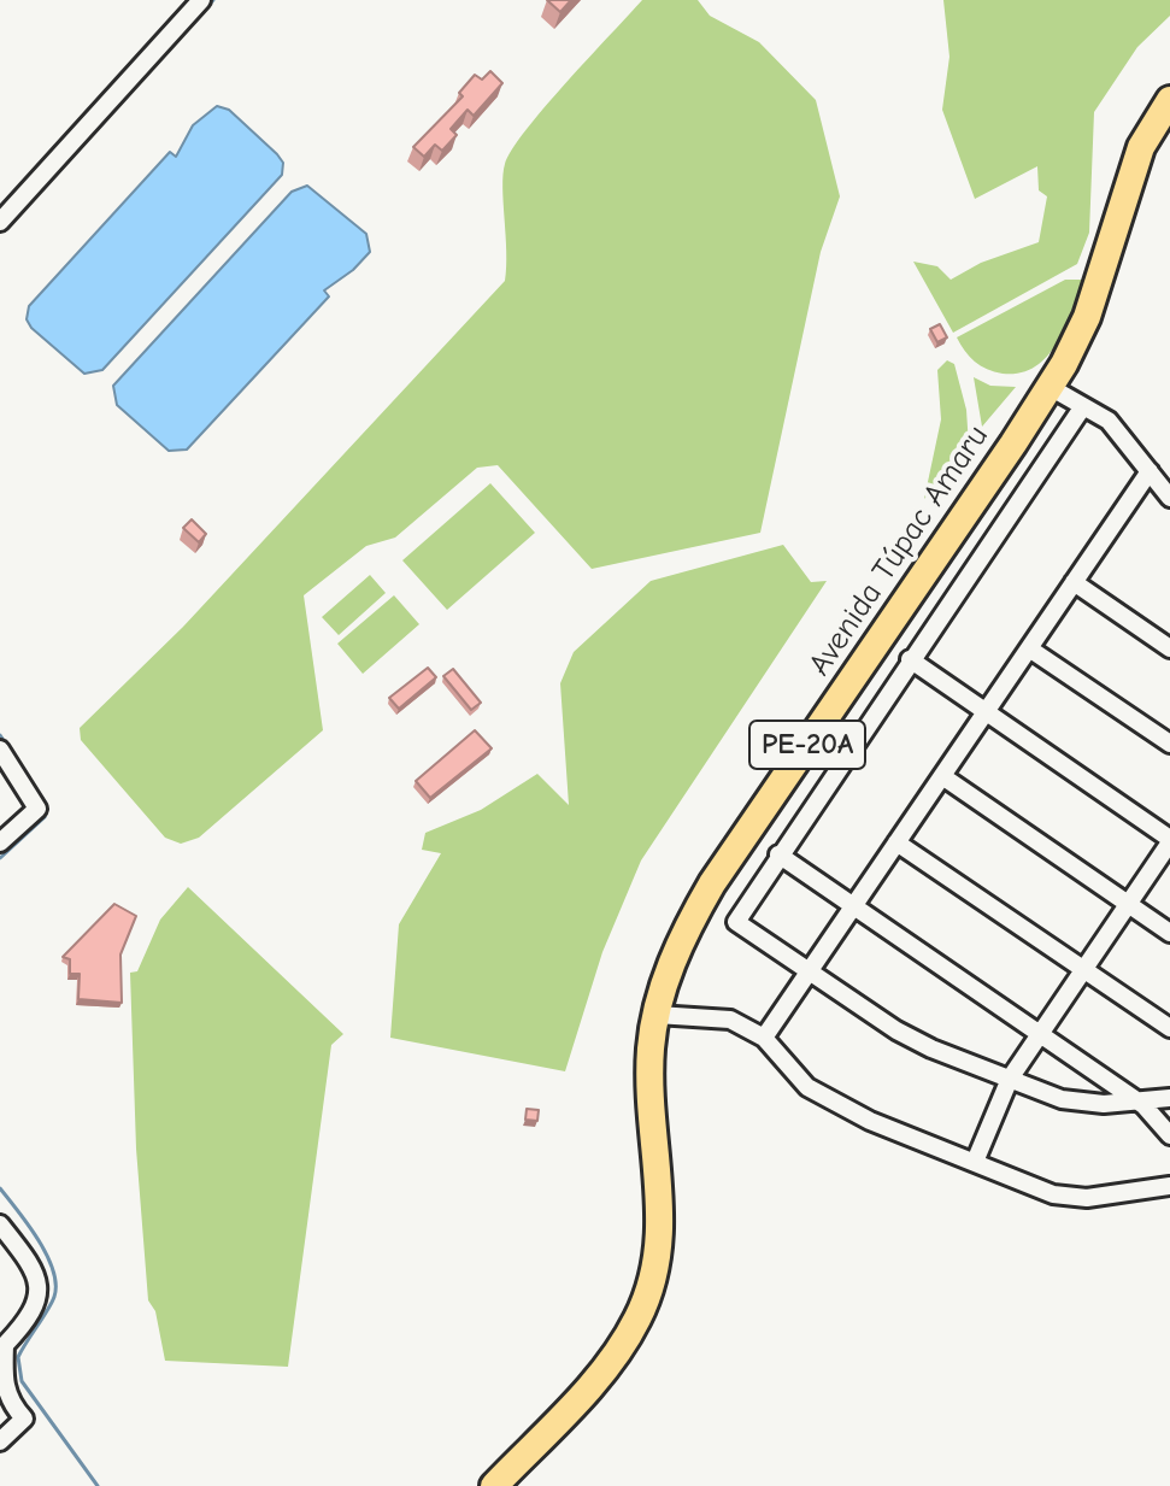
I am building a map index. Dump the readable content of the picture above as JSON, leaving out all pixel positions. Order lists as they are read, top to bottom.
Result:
{
  "streets": {
    "highway": ["Avenida Túpac Amaru", "PE-20A"]
  }
}
